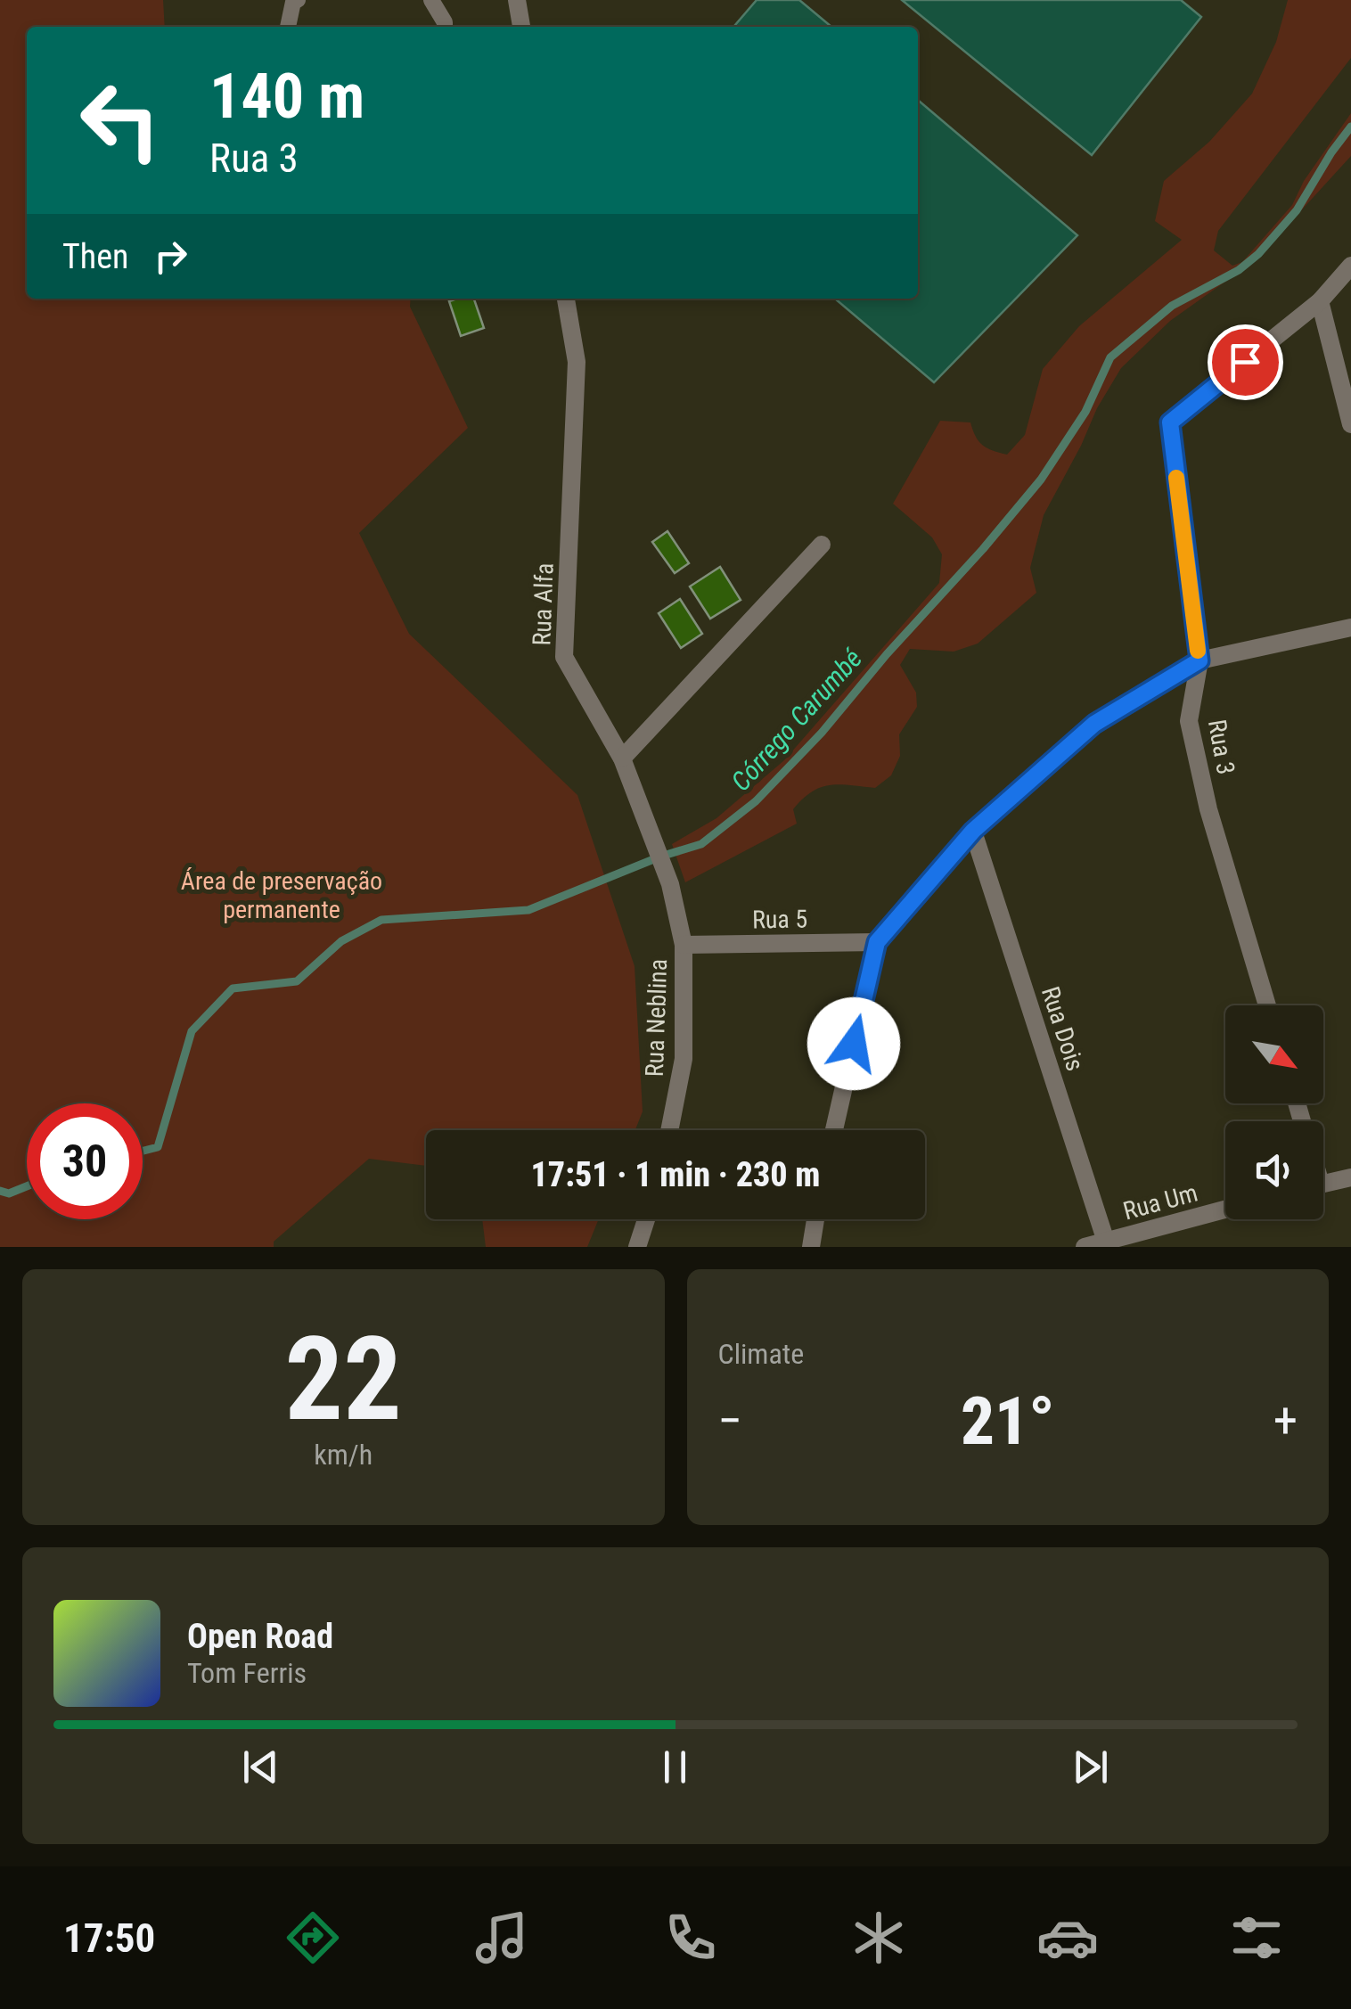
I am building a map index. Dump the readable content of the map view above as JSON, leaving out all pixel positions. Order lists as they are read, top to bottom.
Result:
{
  "streets": {
    "street": [
      "Rua Alfa",
      "Rua 3",
      "Rua 5",
      "Rua Neblina",
      "Rua Dois",
      "Rua Um"
    ]
  },
  "crossings": [
    ["Rua Alfa", "Rua 5"],
    ["Rua Alfa", "Rua Neblina"],
    ["Rua 5", "Rua Neblina"],
    ["Rua Dois", "Rua Um"]
  ],
  "water": ["Córrego Carumbé"],
  "parks": ["Área de preservação permanente"],
  "north": "bottom right",
  "page": {
    "turn": ["140 m", "Rua 3"],
    "then": "Then",
    "limit": "30",
    "trip": "17:51 · 1 min · 230 m",
    "tile": [
      ["22", "km/h"],
      "Climate"
    ],
    "heat": ["−", "21°", "+"],
    "song": ["Open Road", "Tom Ferris"],
    "tabs": "17:50"
  }
}
